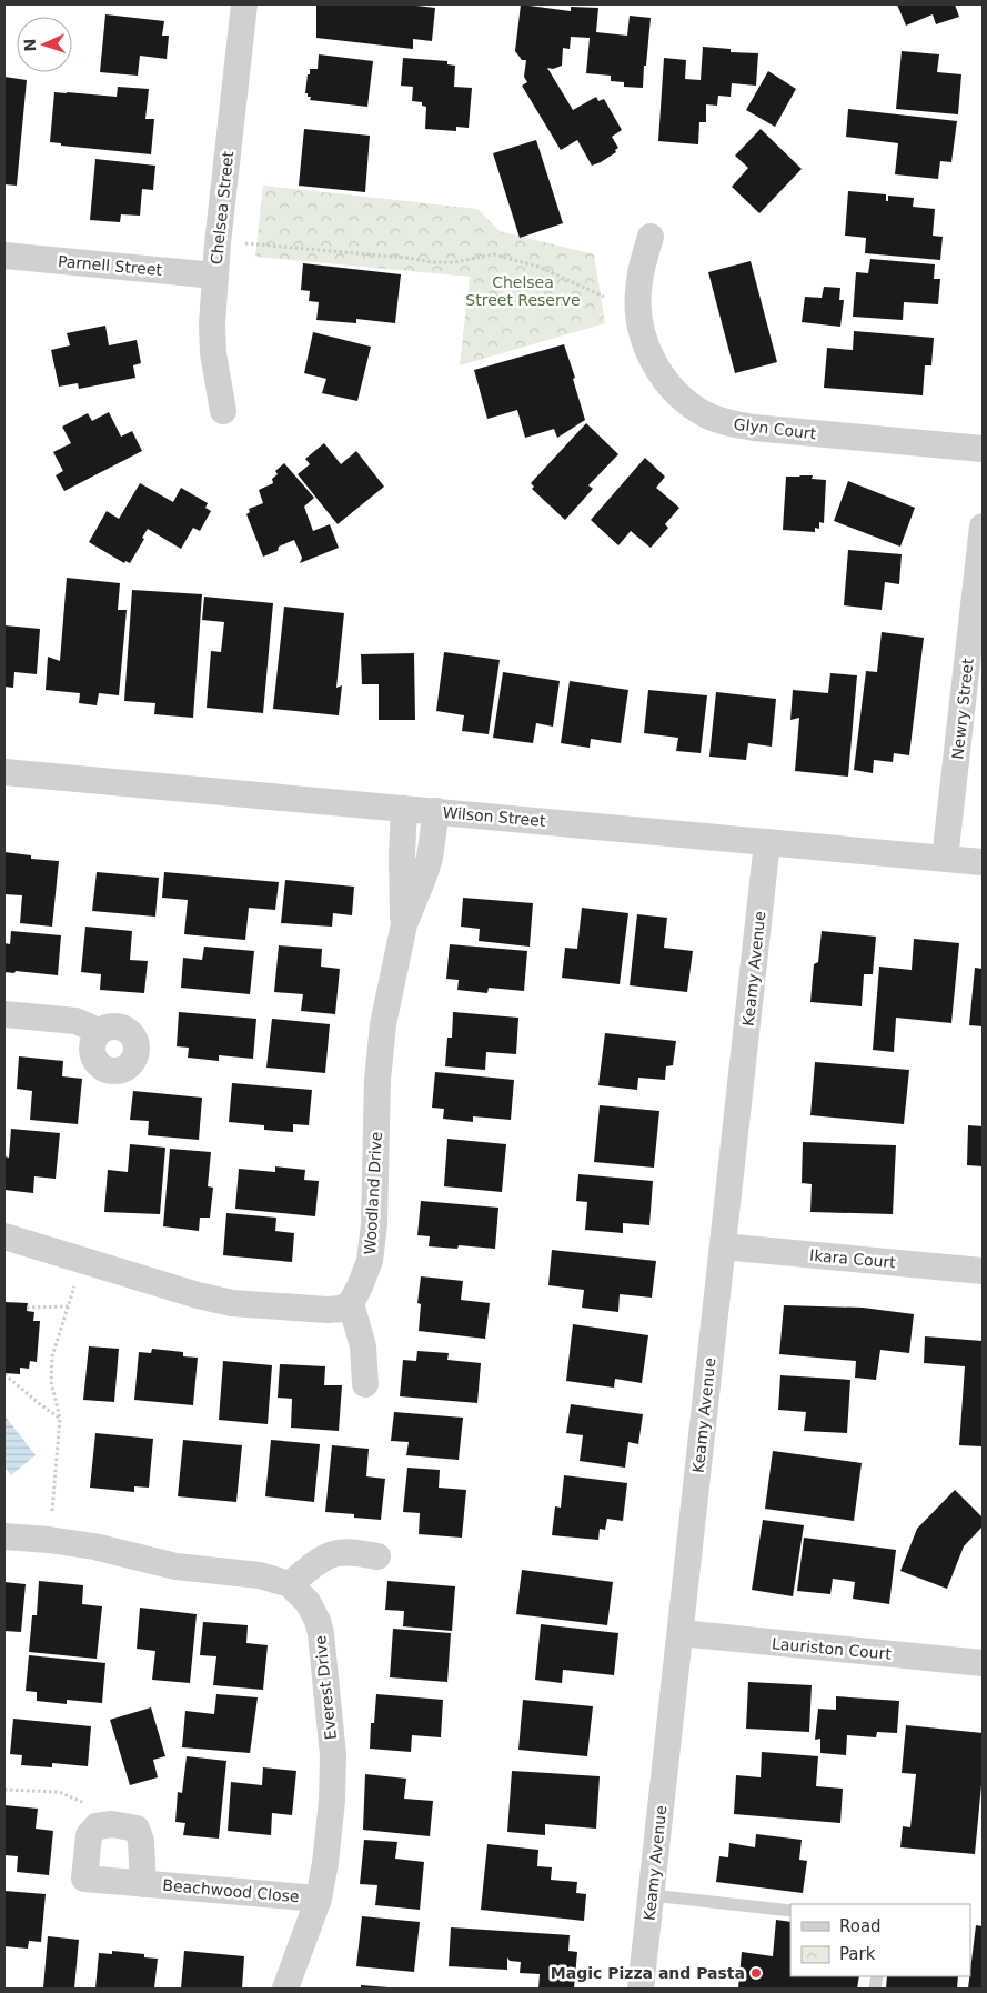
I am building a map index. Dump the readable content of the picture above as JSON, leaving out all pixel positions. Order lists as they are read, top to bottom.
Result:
{
  "streets": {
    "street": [
      "Chelsea Street",
      "Parnell Street",
      "Glyn Court",
      "Newry Street",
      "Wilson Street",
      "Keamy Avenue",
      "Woodland Drive",
      "Ikara Court",
      "Lauriston Court",
      "Everest Drive",
      "Beachwood Close"
    ]
  },
  "crossings": [
    ["Chelsea Street", "Parnell Street"],
    ["Newry Street", "Wilson Street"],
    ["Wilson Street", "Keamy Avenue"],
    ["Wilson Street", "Woodland Drive"],
    ["Keamy Avenue", "Ikara Court"],
    ["Keamy Avenue", "Lauriston Court"],
    ["Everest Drive", "Beachwood Close"]
  ],
  "parks": ["Chelsea Street Reserve"],
  "places": ["Magic Pizza and Pasta"],
  "legend": ["Road", "Park"],
  "north": "left"
}
